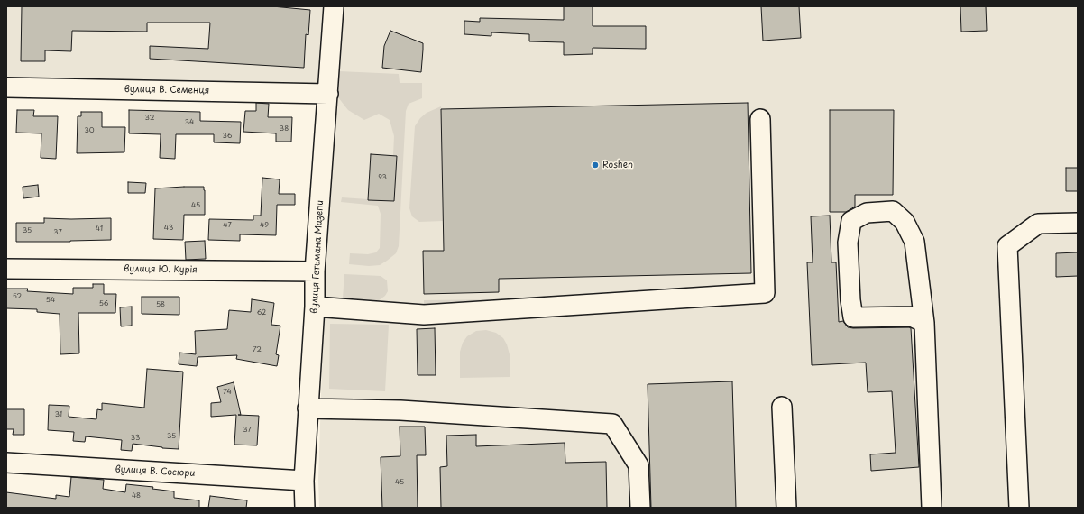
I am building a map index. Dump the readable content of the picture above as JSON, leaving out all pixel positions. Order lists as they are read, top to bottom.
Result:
{
  "streets": {
    "street": [
      "вулиця В. Семенця",
      "вулиця Гетьмана Мазепи",
      "вулиця Ю. Курія",
      "вулиця В. Сосюри"
    ]
  },
  "crossings": [
    ["вулиця В. Семенця", "вулиця Гетьмана Мазепи"],
    ["вулиця Гетьмана Мазепи", "вулиця Ю. Курія"],
    ["вулиця Гетьмана Мазепи", "вулиця В. Сосюри"]
  ],
  "places": ["Roshen"],
  "house_numbers": [
    "32",
    "34",
    "38",
    "30",
    "36",
    "93",
    "45",
    "47",
    "49",
    "43",
    "41",
    "35",
    "37",
    "52",
    "54",
    "56",
    "58",
    "62",
    "72",
    "74",
    "31",
    "37",
    "35",
    "33",
    "45",
    "48"
  ]
}
